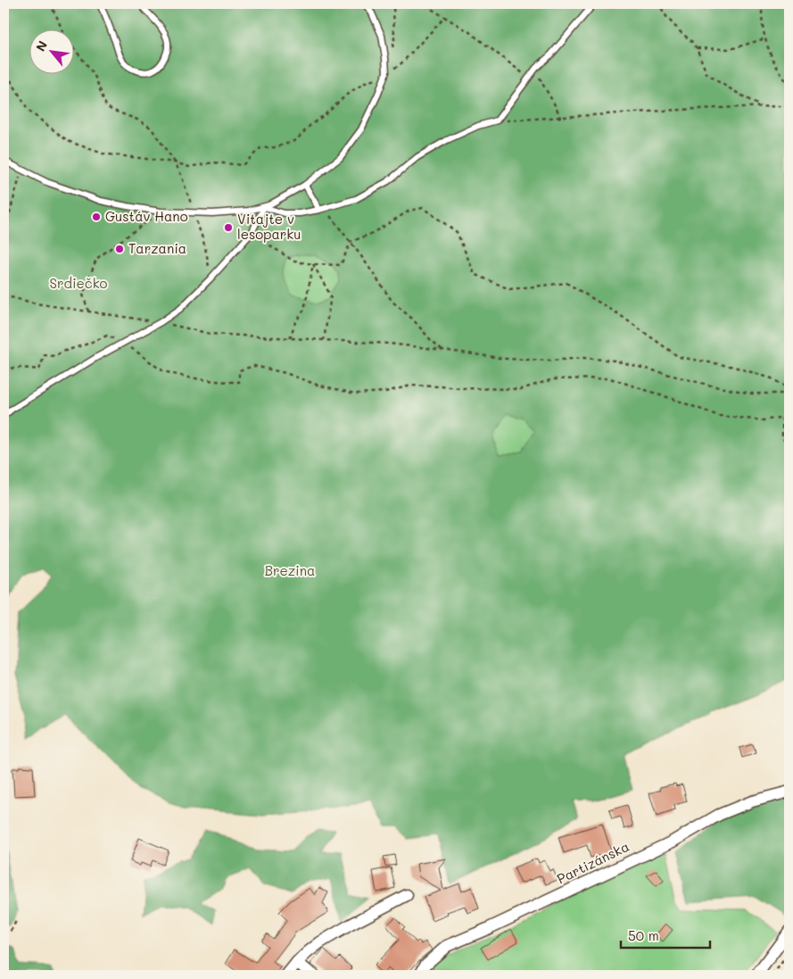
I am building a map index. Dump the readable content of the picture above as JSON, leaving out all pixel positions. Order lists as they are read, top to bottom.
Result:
{
  "streets": {
    "street": ["Partizánska"]
  },
  "parks": ["Srdiečko", "Brezina"],
  "places": ["Gustáv Hano", "Vitajte v lesoparku", "Tarzania"],
  "scale_bar": "50 m",
  "north": "top left"
}
